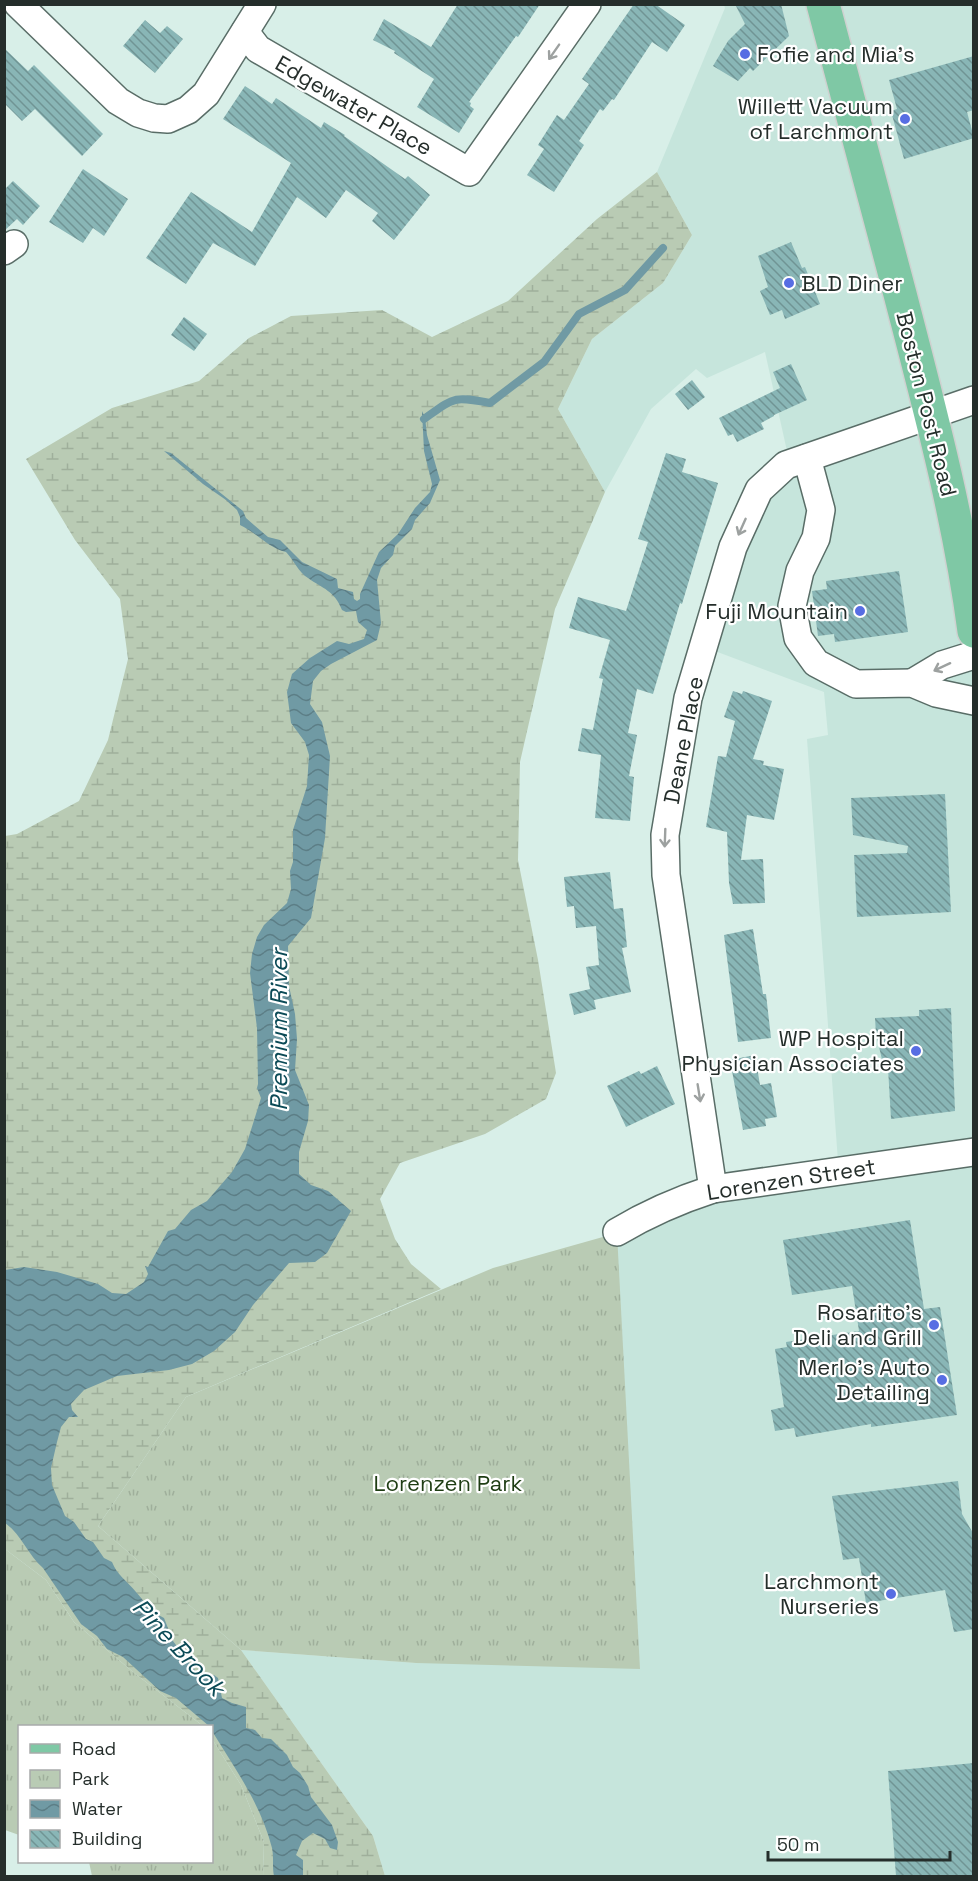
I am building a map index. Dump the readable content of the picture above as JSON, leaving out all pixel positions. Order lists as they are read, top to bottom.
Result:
{
  "streets": {
    "main road": ["Boston Post Road"],
    "street": ["Edgewater Place", "Deane Place", "Lorenzen Street"]
  },
  "crossings": [
    ["Boston Post Road", "Deane Place"],
    ["Deane Place", "Lorenzen Street"]
  ],
  "one_way": ["Deane Place"],
  "water": ["Premium River", "Pine Brook"],
  "parks": ["Lorenzen Park"],
  "places": [
    "Fofie and Mia's",
    "Willett Vacuum of Larchmont",
    "BLD Diner",
    "Fuji Mountain",
    "WP Hospital Physician Associates",
    "Rosarito's Deli and Grill",
    "Merlo's Auto Detailing",
    "Larchmont Nurseries"
  ],
  "legend": [
    "Road",
    "Park",
    "Water",
    "Building"
  ],
  "scale_bar": "50 m"
}
